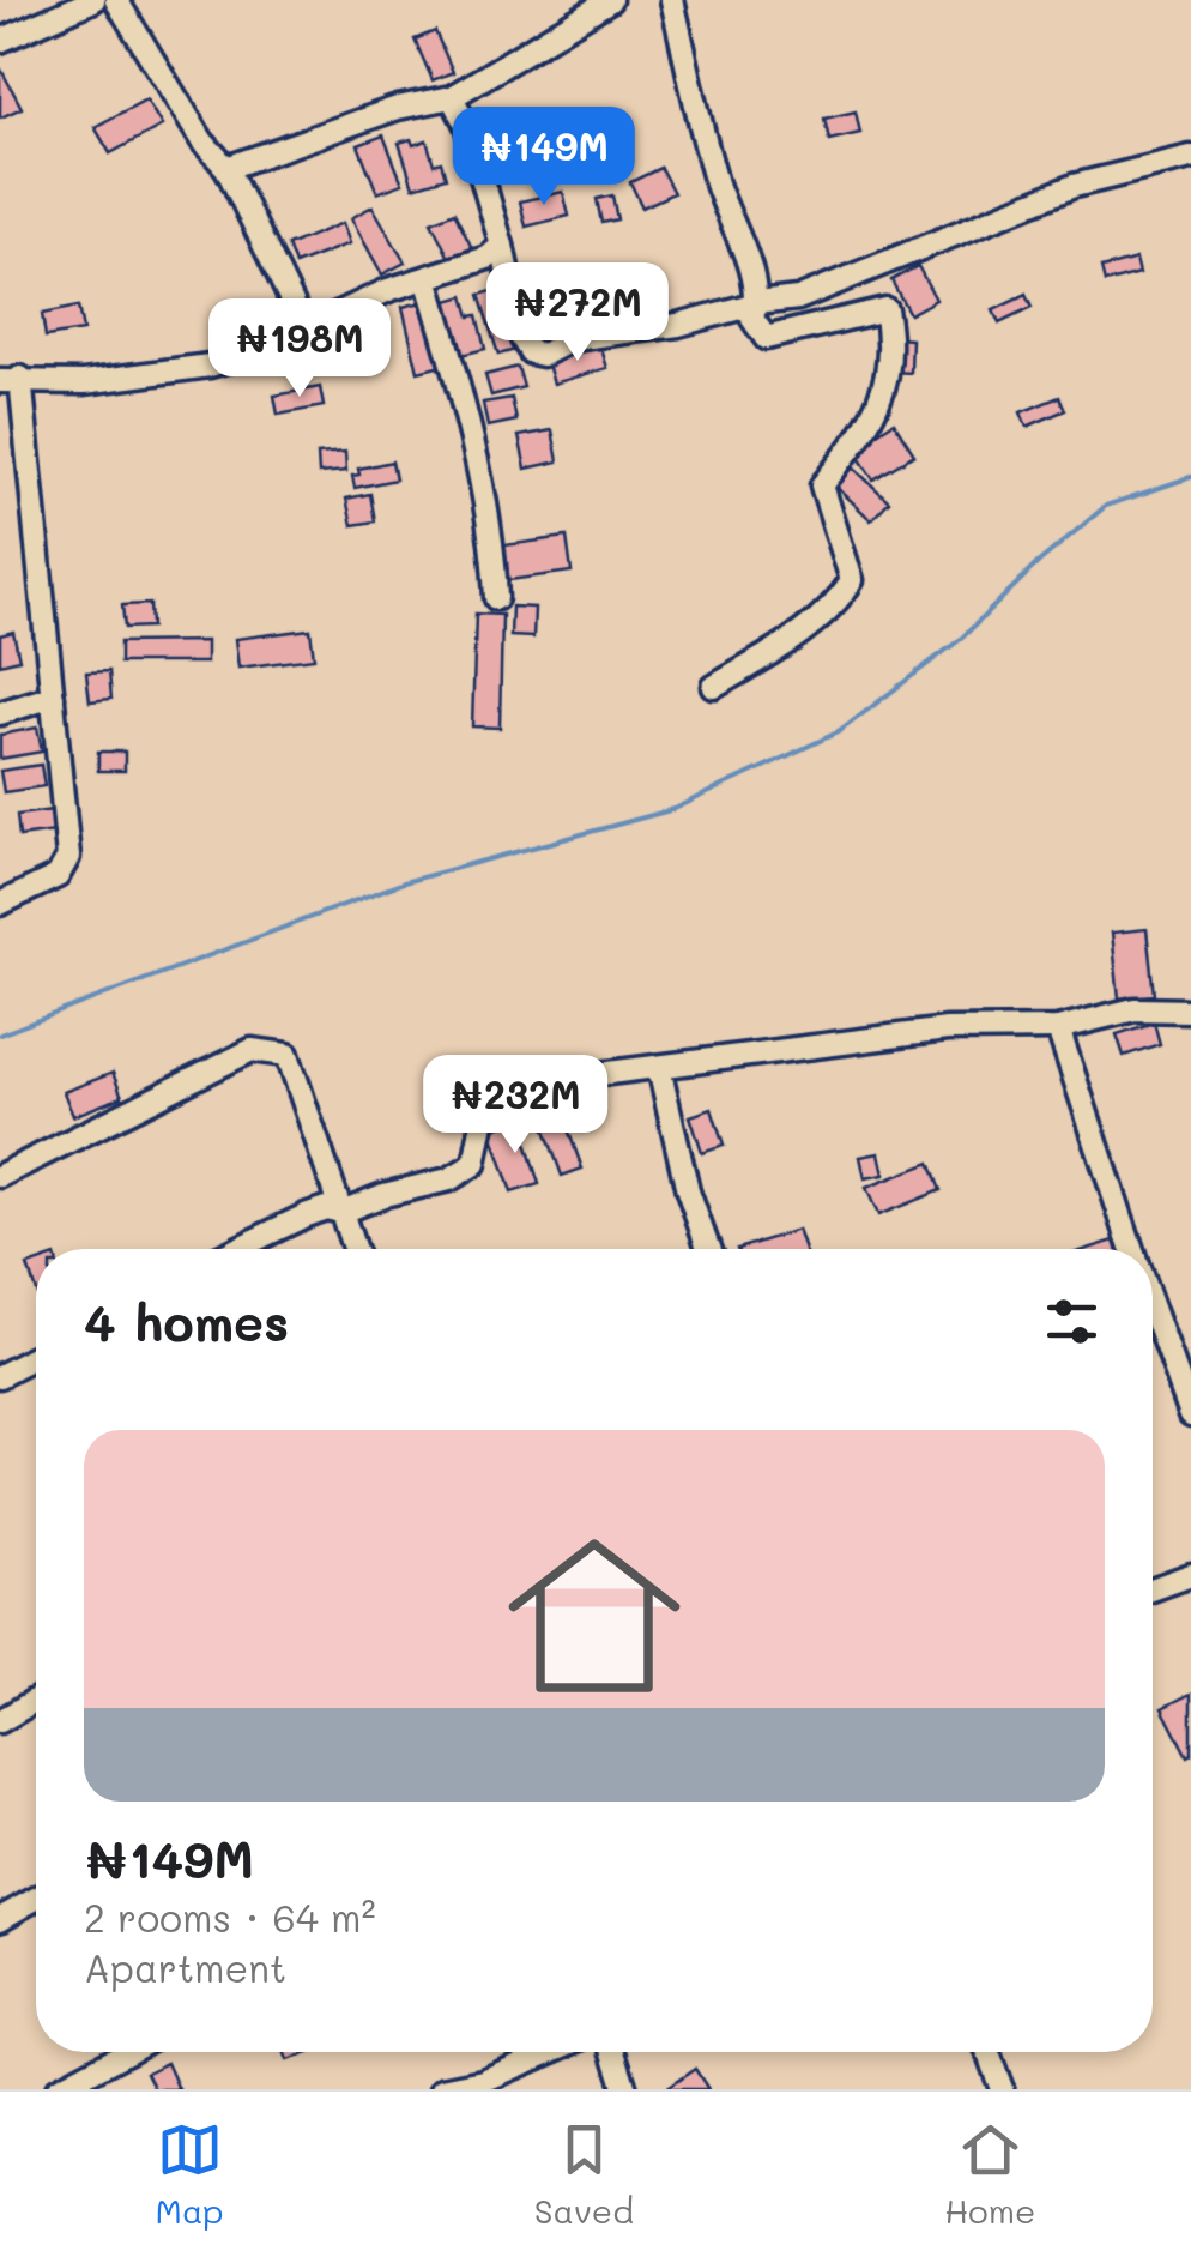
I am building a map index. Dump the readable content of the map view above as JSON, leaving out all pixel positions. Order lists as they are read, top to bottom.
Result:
{
  "page": {
    "price": [
      "₦149M",
      "₦272M",
      "₦198M",
      "₦232M"
    ],
    "heading": "4 homes",
    "list": [
      {
        "name": "₦149M",
        "note": "2 rooms · 64 m² · Apartment"
      }
    ],
    "tabs": ["Map", "Saved", "Home"]
  }
}
